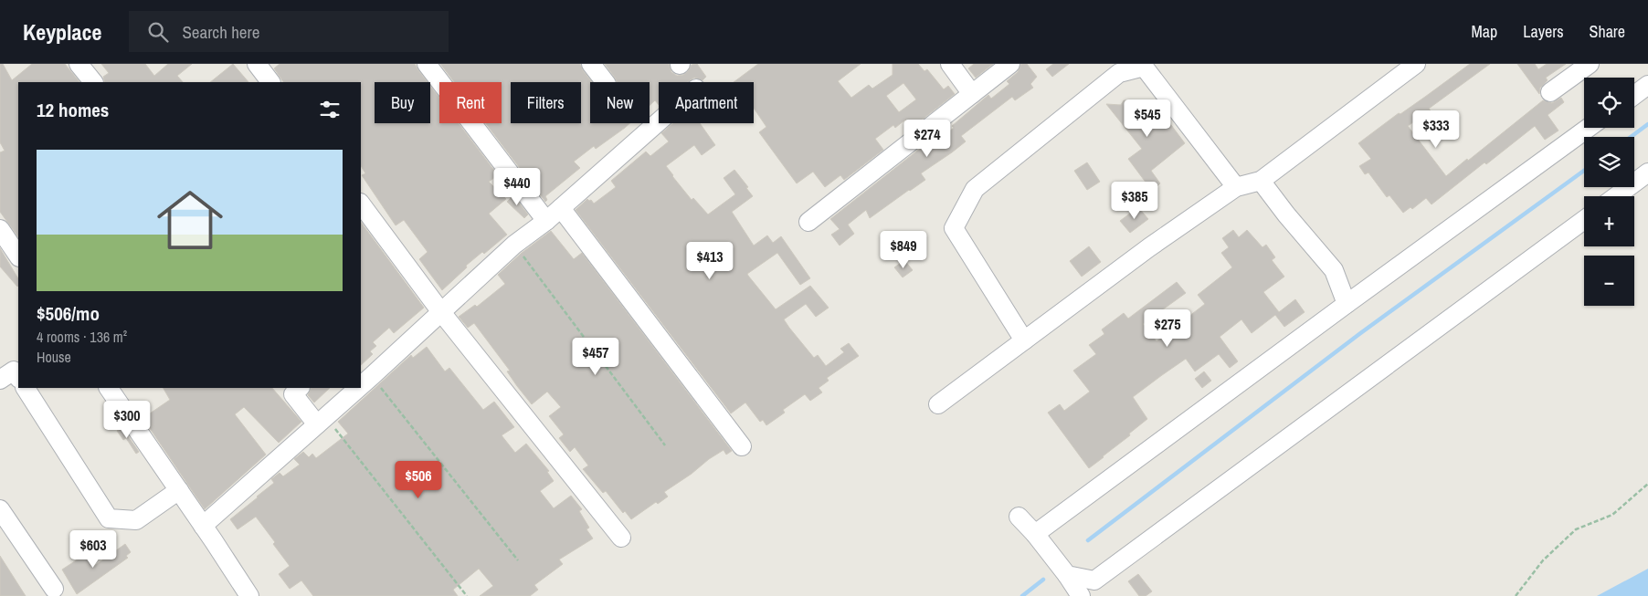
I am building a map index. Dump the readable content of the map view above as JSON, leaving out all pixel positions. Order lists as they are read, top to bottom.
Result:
{
  "page": {
    "header": "Keyplace",
    "search": "Search here",
    "nav": ["Map", "Layers", "Share"],
    "map_buttons": ["+", "−"],
    "chip": [
      "Buy",
      "Rent",
      "Filters",
      "New",
      "Apartment"
    ],
    "heading": "12 homes",
    "price": [
      "$545",
      "$333",
      "$274",
      "$440",
      "$385",
      "$849",
      "$413",
      "$275",
      "$457",
      "$300",
      "$506",
      "$603"
    ],
    "list": [
      {
        "name": "$506/mo",
        "note": "4 rooms · 136 m² · House"
      }
    ]
  }
}
